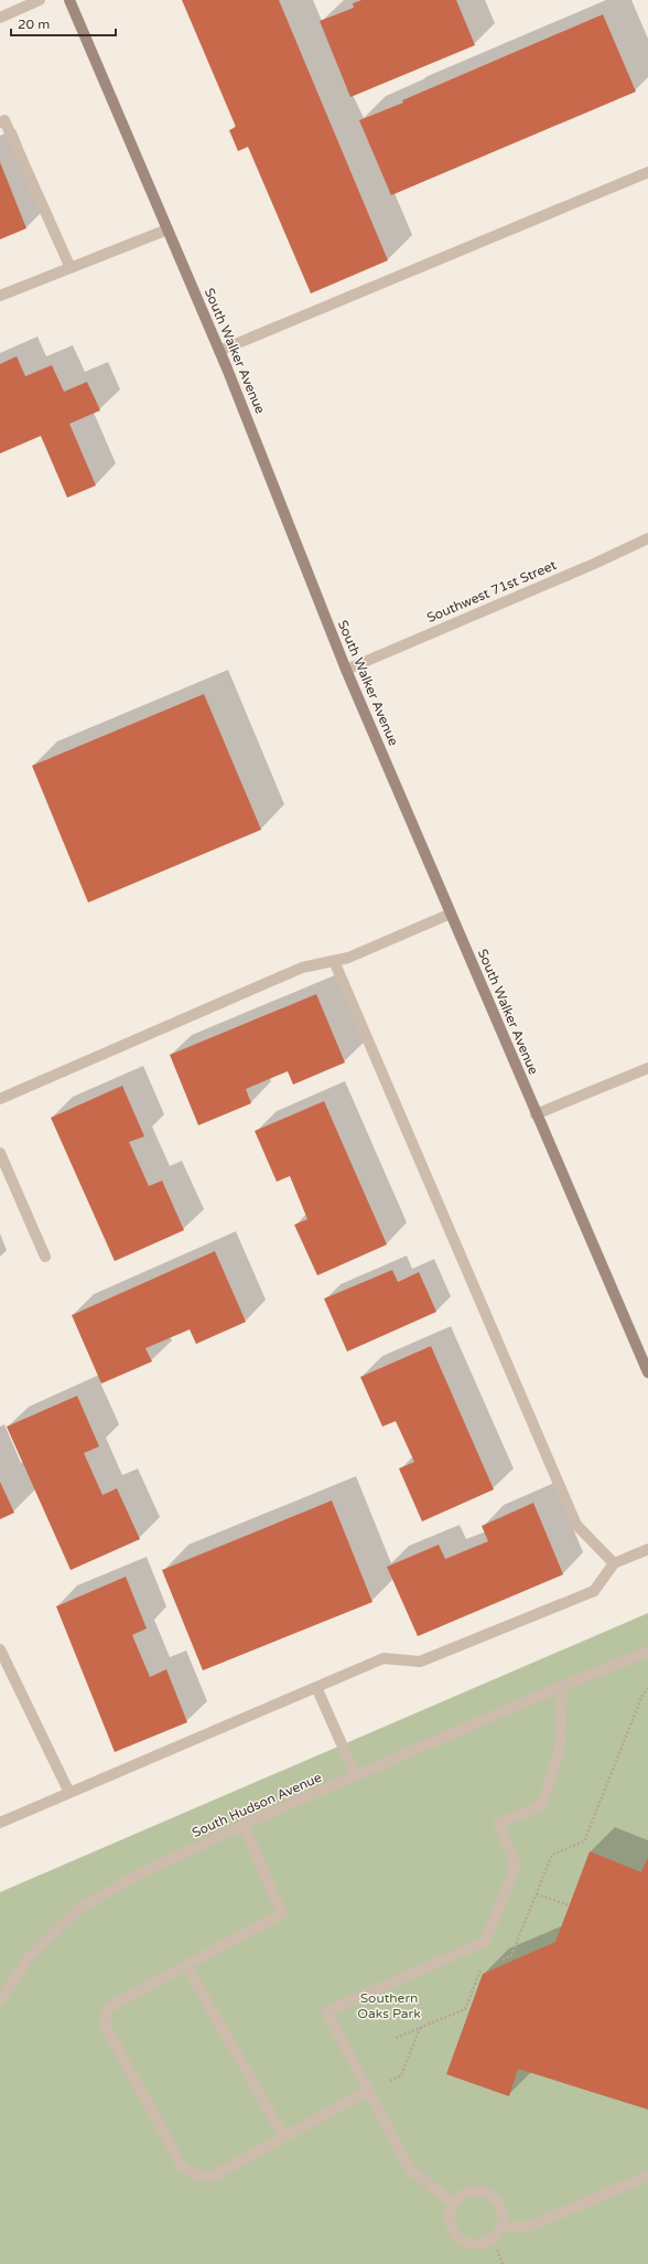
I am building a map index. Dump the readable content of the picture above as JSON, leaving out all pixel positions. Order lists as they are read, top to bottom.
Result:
{
  "streets": {
    "main road": ["South Walker Avenue"],
    "street": ["Southwest 71st Street", "South Hudson Avenue"]
  },
  "crossings": [
    ["South Walker Avenue", "Southwest 71st Street"]
  ],
  "parks": ["Southern Oaks Park"],
  "scale_bar": "20 m"
}
